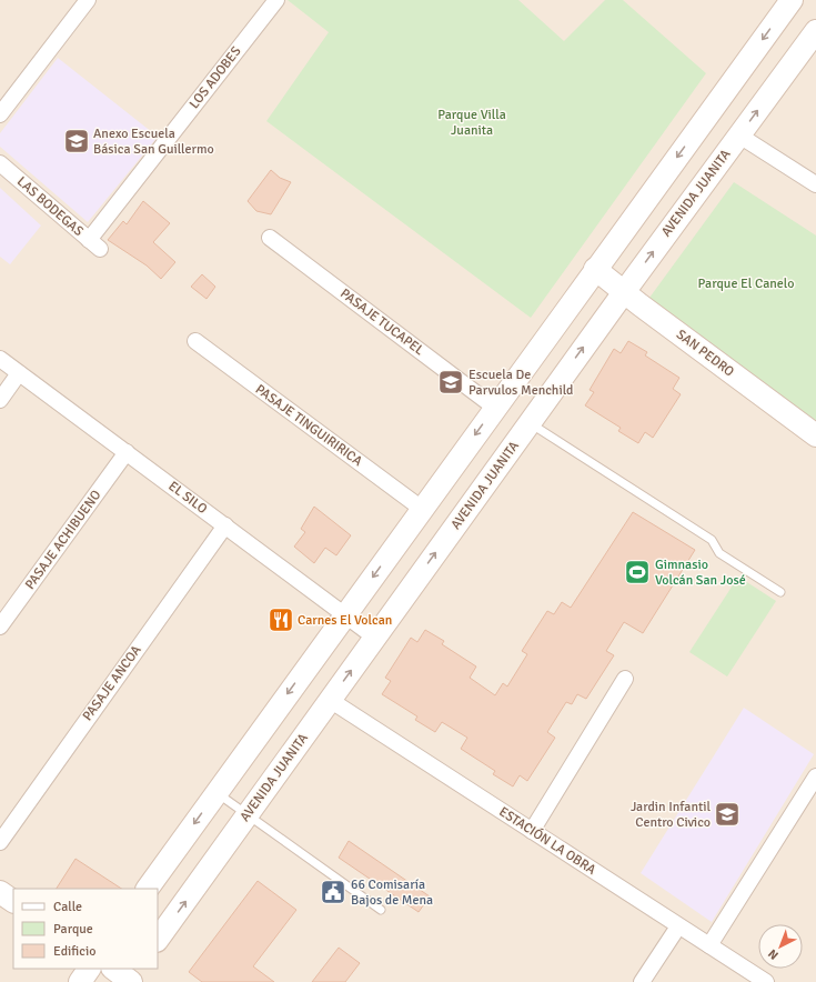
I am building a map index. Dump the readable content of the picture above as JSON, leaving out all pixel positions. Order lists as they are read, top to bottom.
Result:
{
  "streets": {
    "main road": ["AVENIDA JUANITA", "SAN PEDRO"],
    "street": [
      "LOS ADOBES",
      "LAS BODEGAS",
      "PASAJE TUCAPEL",
      "PASAJE TINGUIRIRICA",
      "EL SILO",
      "PASAJE ACHIBUENO",
      "PASAJE ANCOA",
      "ESTACIÓN LA OBRA"
    ]
  },
  "crossings": [
    ["LOS ADOBES", "LAS BODEGAS"],
    ["AVENIDA JUANITA", "SAN PEDRO"],
    ["AVENIDA JUANITA", "EL SILO"],
    ["AVENIDA JUANITA", "ESTACIÓN LA OBRA"],
    ["EL SILO", "PASAJE ACHIBUENO"],
    ["EL SILO", "PASAJE ANCOA"]
  ],
  "parks": ["Parque Villa Juanita", "Parque El Canelo"],
  "places": {
    "school or university": ["Anexo Escuela Básica San Guillermo", "Escuela De Parvulos Menchild", "Jardin Infantil Centro Civico"],
    "sports": ["Gimnasio Volcán San José"],
    "restaurant": ["Carnes El Volcan"],
    "public building": ["66 Comisaría Bajos de Mena"]
  },
  "legend": ["Calle", "Parque", "Edificio"],
  "north": "bottom left"
}
